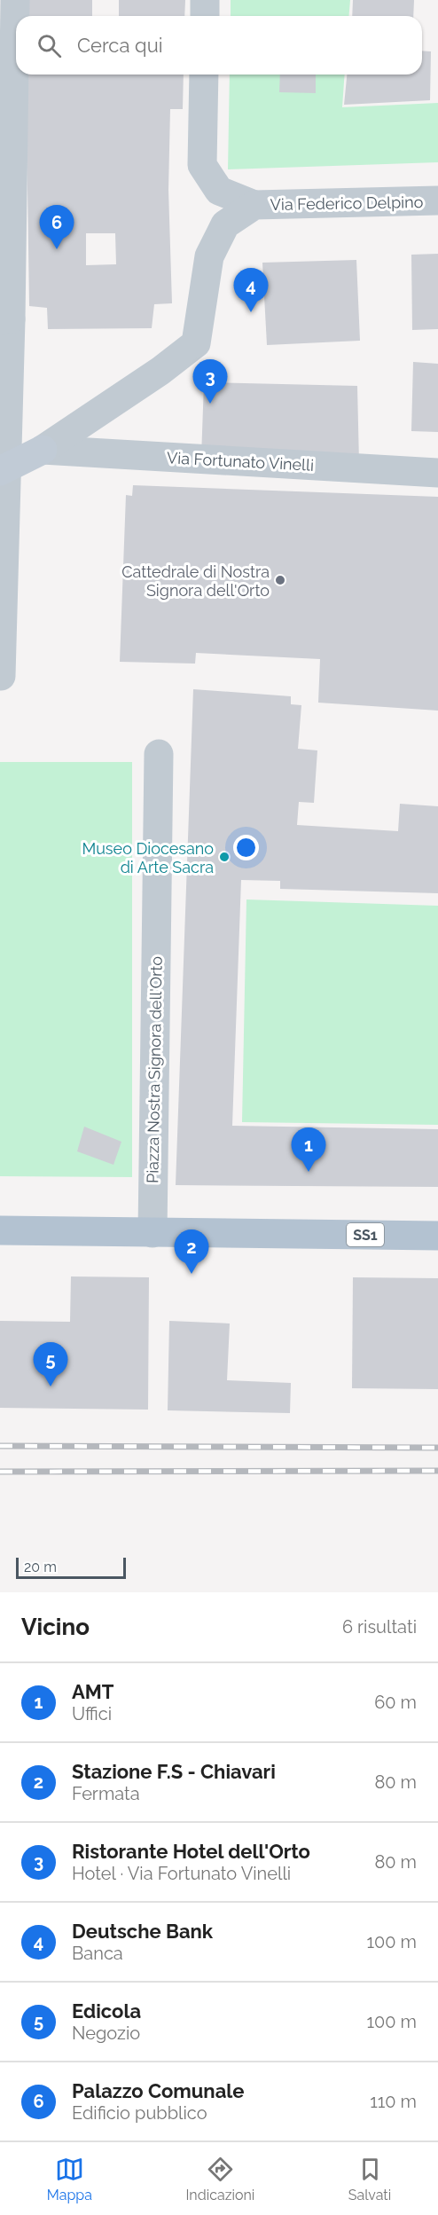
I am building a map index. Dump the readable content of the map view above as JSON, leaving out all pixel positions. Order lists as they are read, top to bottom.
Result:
{
  "streets": {
    "main road": ["SS1"],
    "street": ["Via Federico Delpino", "Via Fortunato Vinelli", "Piazza Nostra Signora dell'Orto"]
  },
  "crossings": [
    ["Piazza Nostra Signora dell'Orto", "SS1"]
  ],
  "places": ["Cattedrale di Nostra Signora dell'Orto", "Museo Diocesano di Arte Sacra"],
  "scale_bar": "20 m",
  "page": {
    "search": "Cerca qui",
    "pins": [
      "6",
      "4",
      "3",
      "1",
      "2",
      "5"
    ],
    "scale": "20 m",
    "heading": ["Vicino", "6 risultati"],
    "list": [
      {
        "mark": "1",
        "name": "AMT",
        "note": "Uffici",
        "value": "60 m"
      },
      {
        "mark": "2",
        "name": "Stazione F.S - Chiavari",
        "note": "Fermata",
        "value": "80 m"
      },
      {
        "mark": "3",
        "name": "Ristorante Hotel dell'Orto",
        "note": "Hotel · Via Fortunato Vinelli",
        "value": "80 m"
      },
      {
        "mark": "4",
        "name": "Deutsche Bank",
        "note": "Banca",
        "value": "100 m"
      },
      {
        "mark": "5",
        "name": "Edicola",
        "note": "Negozio",
        "value": "100 m"
      },
      {
        "mark": "6",
        "name": "Palazzo Comunale",
        "note": "Edificio pubblico",
        "value": "110 m"
      }
    ],
    "nav": ["Mappa", "Indicazioni", "Salvati"]
  }
}
